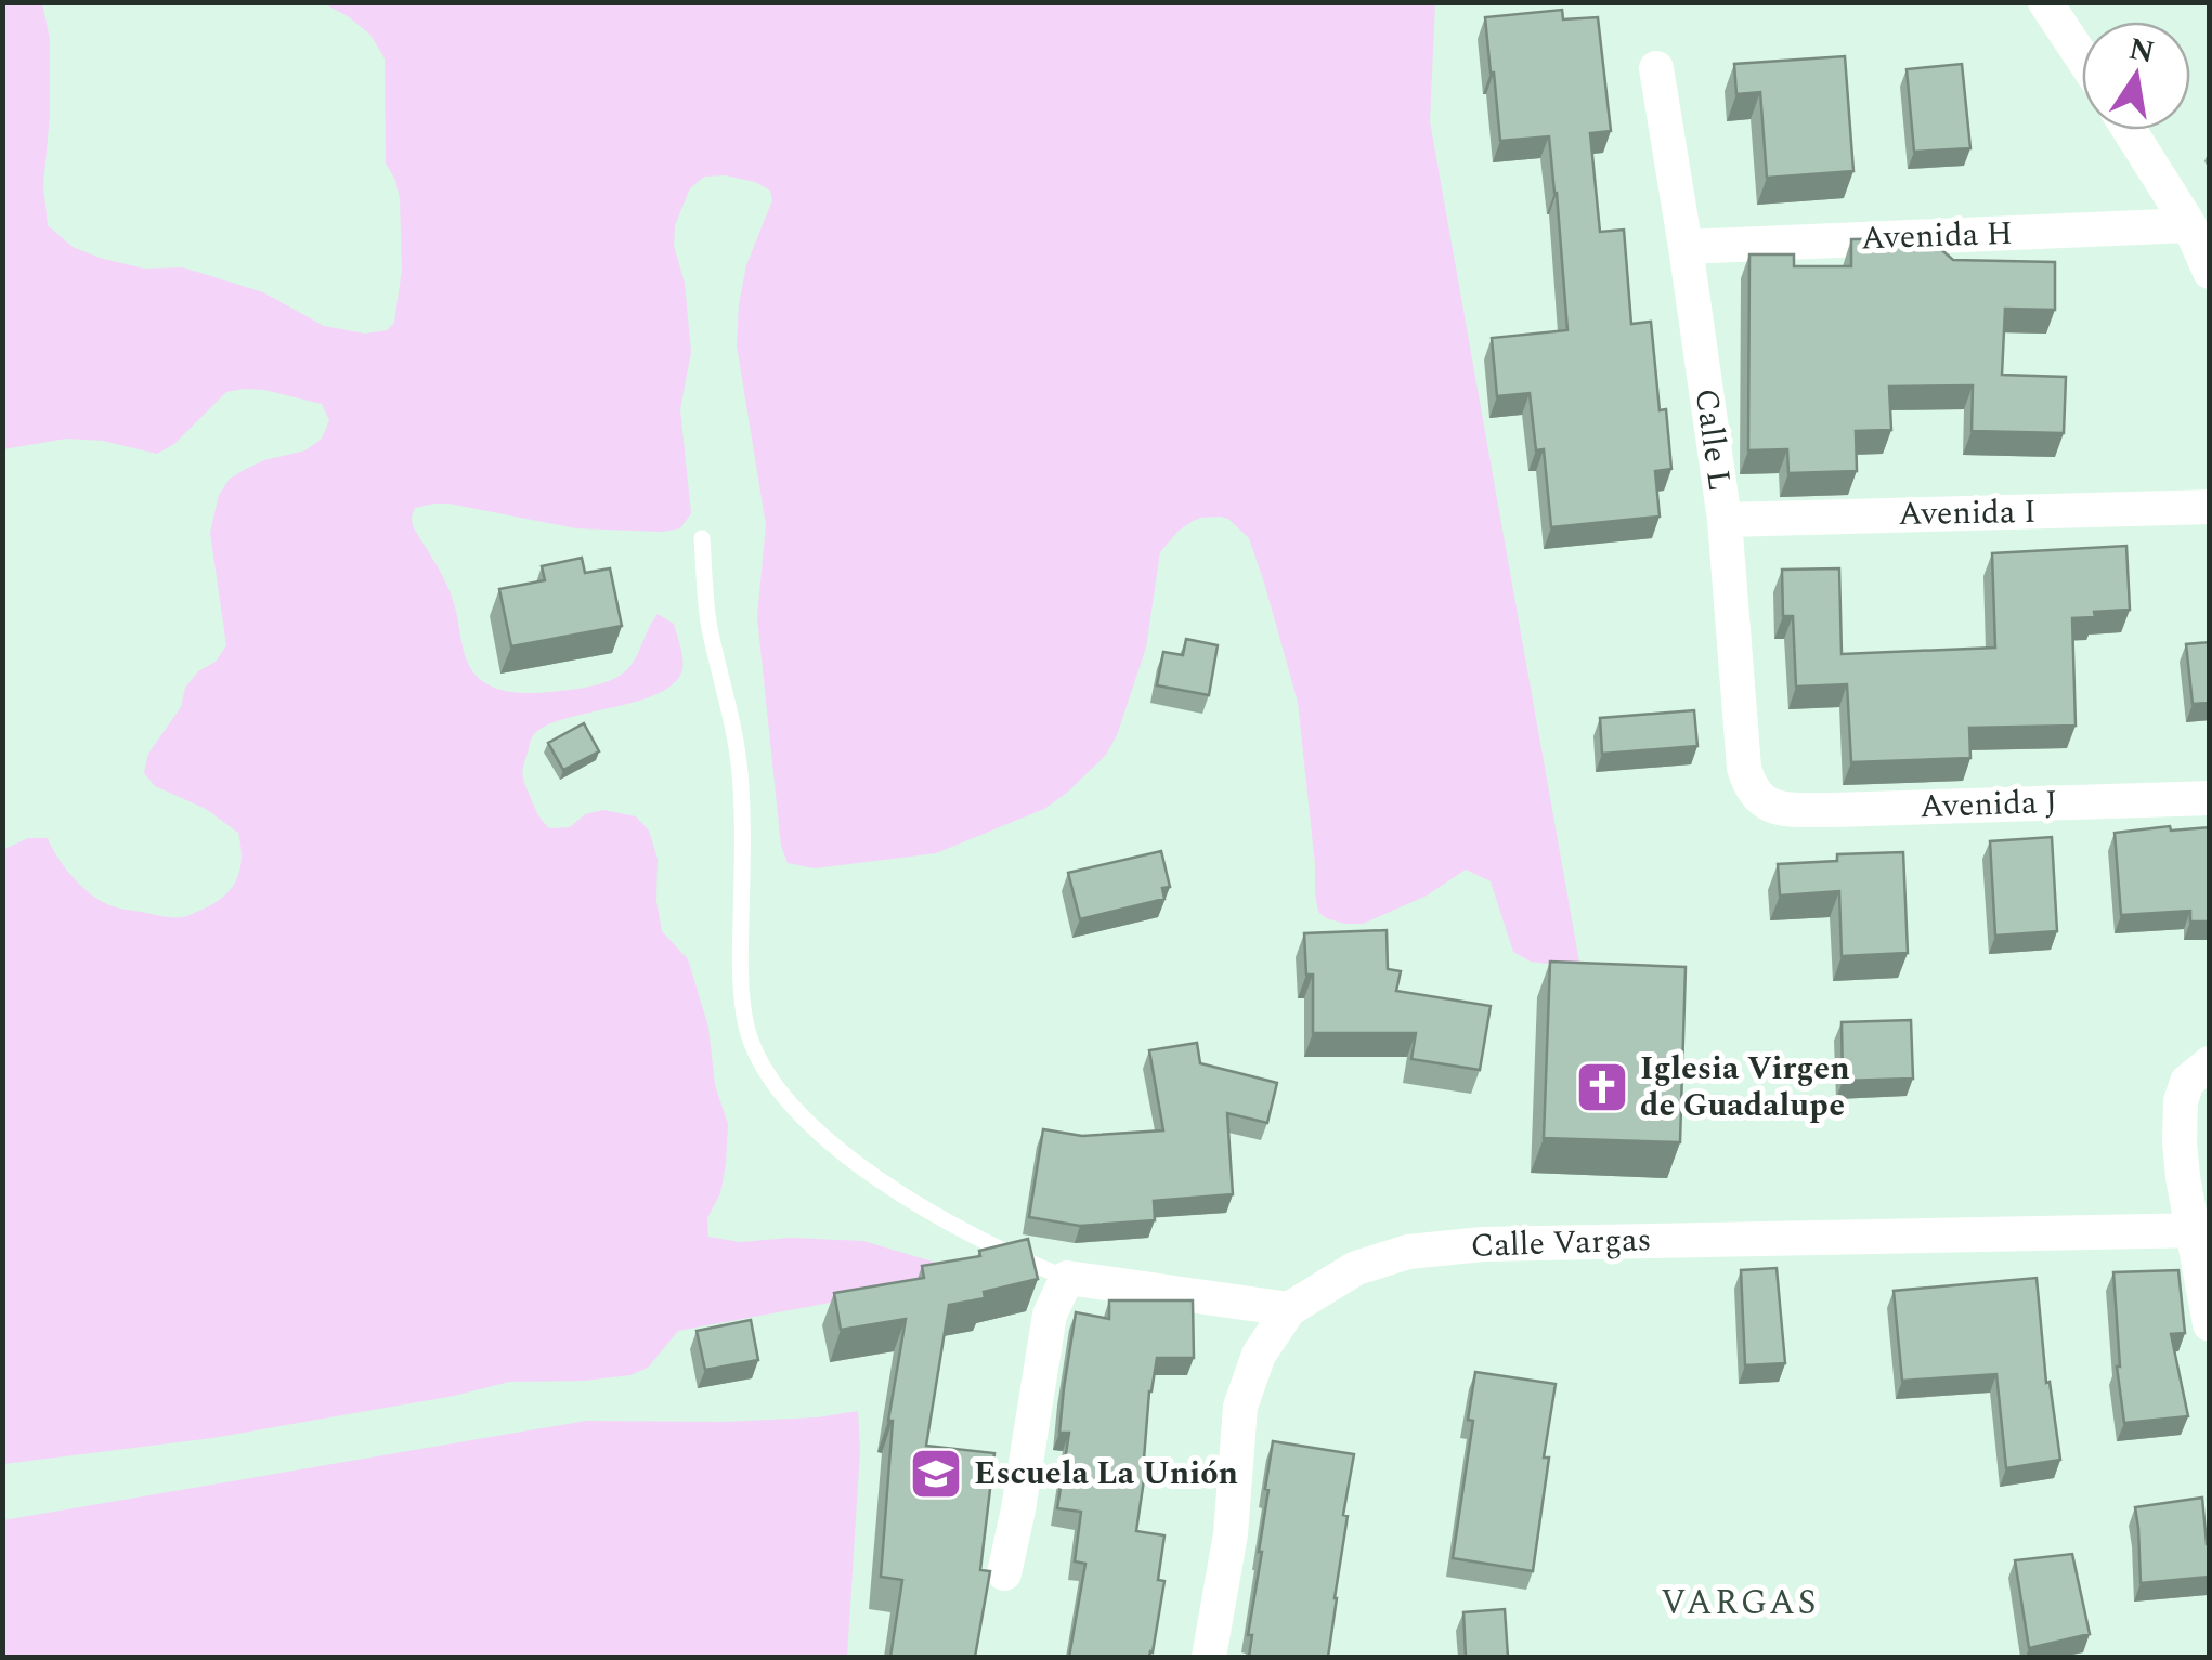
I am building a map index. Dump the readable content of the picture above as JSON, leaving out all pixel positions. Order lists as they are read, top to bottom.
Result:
{
  "streets": {
    "street": [
      "Avenida H",
      "Calle L",
      "Avenida I",
      "Avenida J",
      "Calle Vargas"
    ]
  },
  "crossings": [
    ["Avenida H", "Calle L"],
    ["Calle L", "Avenida I"],
    ["Calle L", "Avenida J"]
  ],
  "districts": ["VARGAS"],
  "places": {
    "church": ["Iglesia Virgen de Guadalupe"],
    "school or university": ["Escuela La Unión"]
  },
  "north": "top"
}
